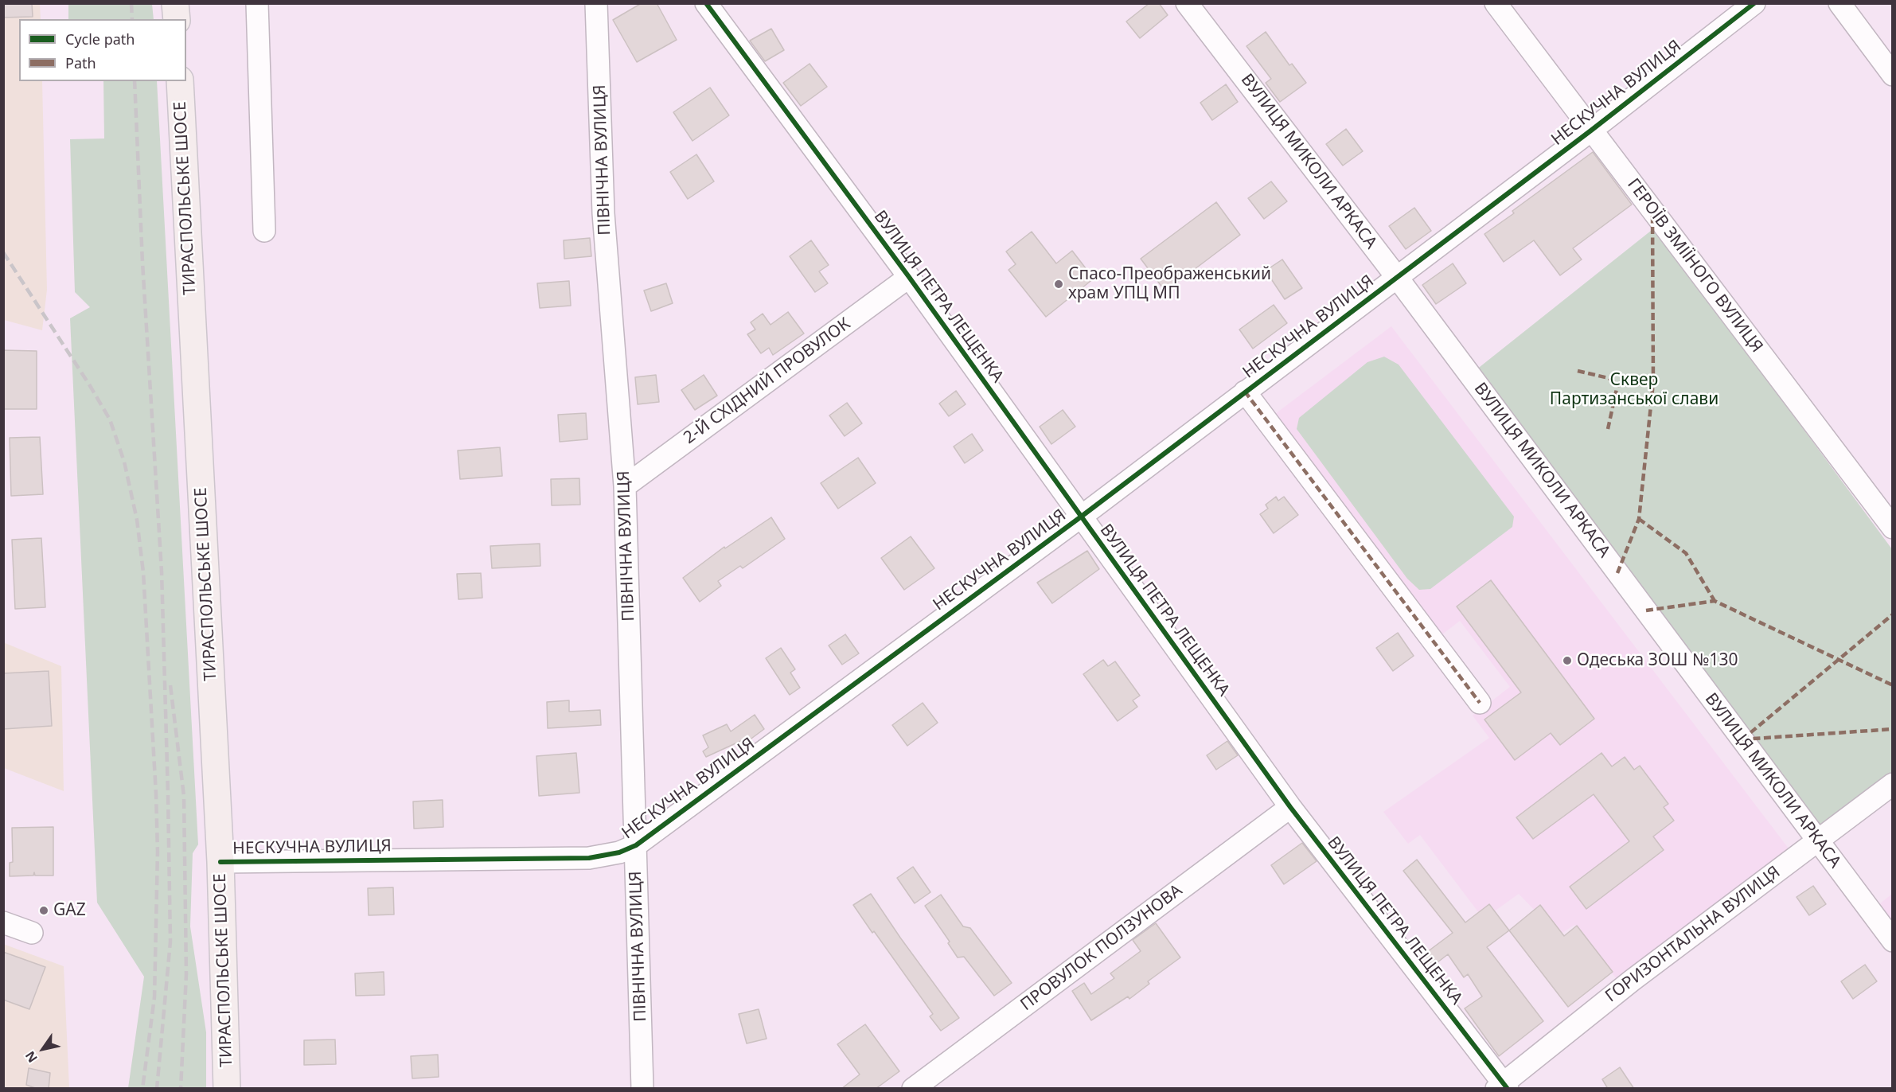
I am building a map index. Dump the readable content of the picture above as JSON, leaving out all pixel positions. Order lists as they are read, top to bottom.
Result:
{
  "streets": {
    "main road": ["ТИРАСПОЛЬСЬКЕ ШОСЕ"],
    "street": [
      "НЕСКУЧНА ВУЛИЦЯ",
      "ПІВНІЧНА ВУЛИЦЯ",
      "ВУЛИЦЯ МИКОЛИ АРКАСА",
      "ГЕРОЇВ ЗМІЇНОГО ВУЛИЦЯ",
      "ВУЛИЦЯ ПЕТРА ЛЕЩЕНКА",
      "2-Й СХІДНИЙ ПРОВУЛОК",
      "ГОРИЗОНТАЛЬНА ВУЛИЦЯ",
      "ПРОВУЛОК ПОЛЗУНОВА"
    ]
  },
  "crossings": [
    ["НЕСКУЧНА ВУЛИЦЯ", "ПІВНІЧНА ВУЛИЦЯ"],
    ["НЕСКУЧНА ВУЛИЦЯ", "ВУЛИЦЯ МИКОЛИ АРКАСА"],
    ["НЕСКУЧНА ВУЛИЦЯ", "ТИРАСПОЛЬСЬКЕ ШОСЕ"],
    ["НЕСКУЧНА ВУЛИЦЯ", "ГЕРОЇВ ЗМІЇНОГО ВУЛИЦЯ"],
    ["НЕСКУЧНА ВУЛИЦЯ", "ВУЛИЦЯ ПЕТРА ЛЕЩЕНКА"],
    ["ПІВНІЧНА ВУЛИЦЯ", "2-Й СХІДНИЙ ПРОВУЛОК"],
    ["ВУЛИЦЯ МИКОЛИ АРКАСА", "ГОРИЗОНТАЛЬНА ВУЛИЦЯ"],
    ["ВУЛИЦЯ ПЕТРА ЛЕЩЕНКА", "2-Й СХІДНИЙ ПРОВУЛОК"],
    ["ВУЛИЦЯ ПЕТРА ЛЕЩЕНКА", "ГОРИЗОНТАЛЬНА ВУЛИЦЯ"],
    ["ВУЛИЦЯ ПЕТРА ЛЕЩЕНКА", "ПРОВУЛОК ПОЛЗУНОВА"]
  ],
  "parks": ["Сквер Партизанської слави"],
  "places": ["Спасо-Преображенський храм УПЦ МП", "Одеська ЗОШ №130", "GAZ"],
  "legend": ["Cycle path", "Path"],
  "north": "bottom left"
}
